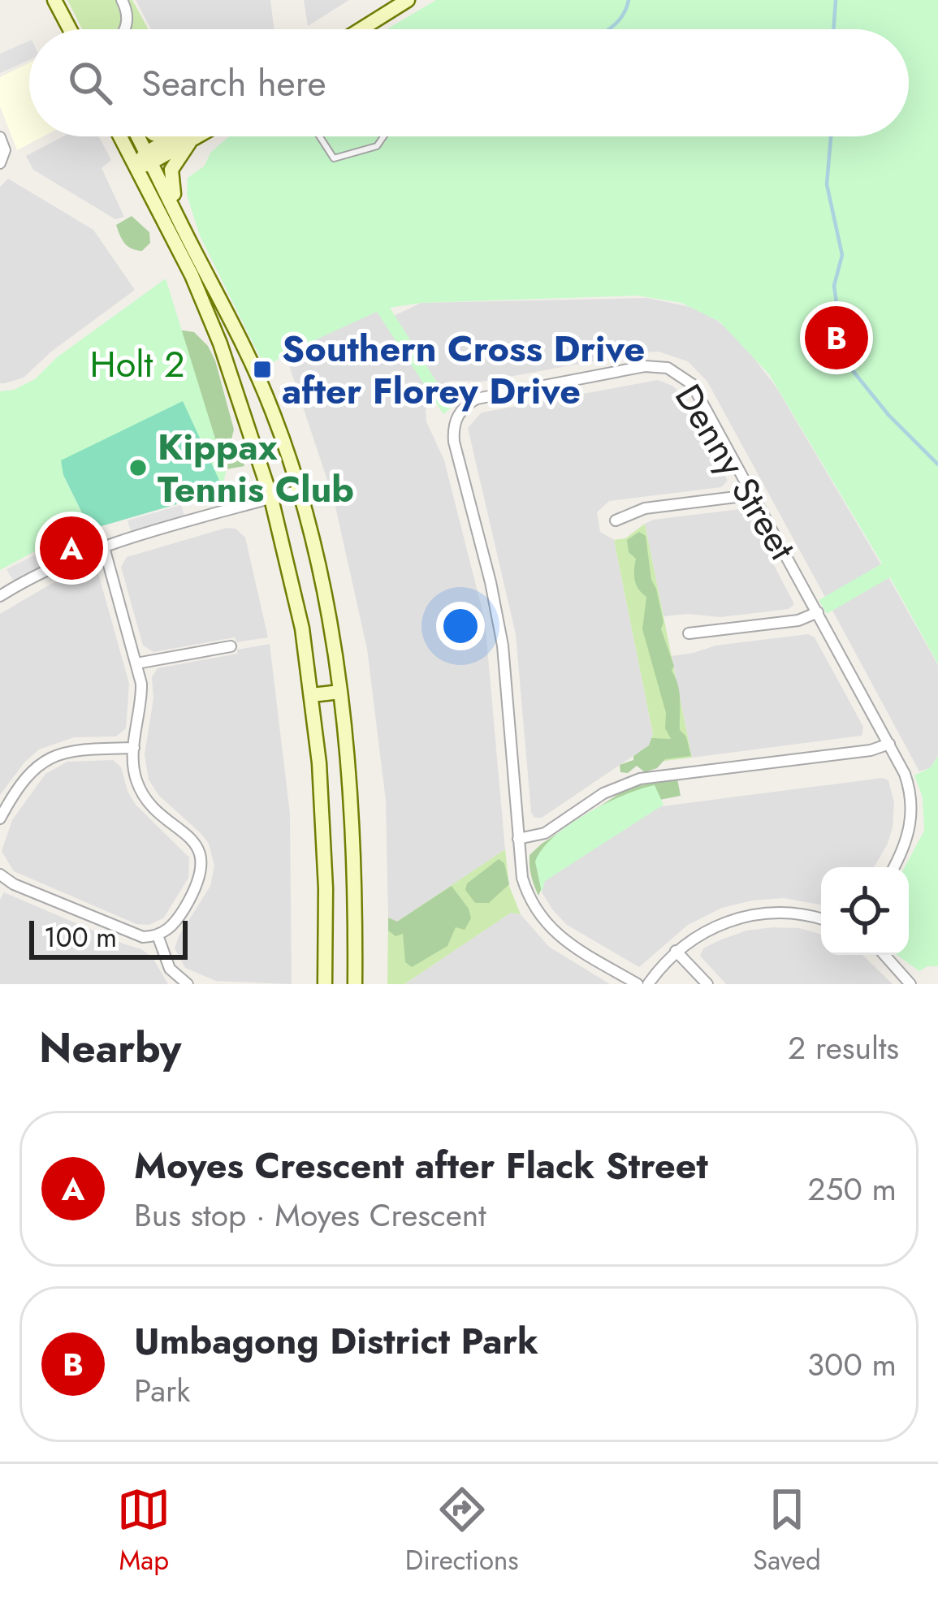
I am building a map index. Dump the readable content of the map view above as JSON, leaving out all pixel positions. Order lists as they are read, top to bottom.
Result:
{
  "streets": {
    "street": ["Denny Street"]
  },
  "parks": ["Holt 2"],
  "places": {
    "transit": ["Southern Cross Drive after Florey Drive"],
    "other": ["Kippax Tennis Club"]
  },
  "scale_bar": "100 m",
  "page": {
    "search": "Search here",
    "pins": ["B", "A"],
    "scale": "100 m",
    "heading": ["Nearby", "2 results"],
    "list": [
      {
        "mark": "A",
        "name": "Moyes Crescent after Flack Street",
        "note": "Bus stop · Moyes Crescent",
        "value": "250 m"
      },
      {
        "mark": "B",
        "name": "Umbagong District Park",
        "note": "Park",
        "value": "300 m"
      }
    ],
    "nav": ["Map", "Directions", "Saved"]
  }
}
